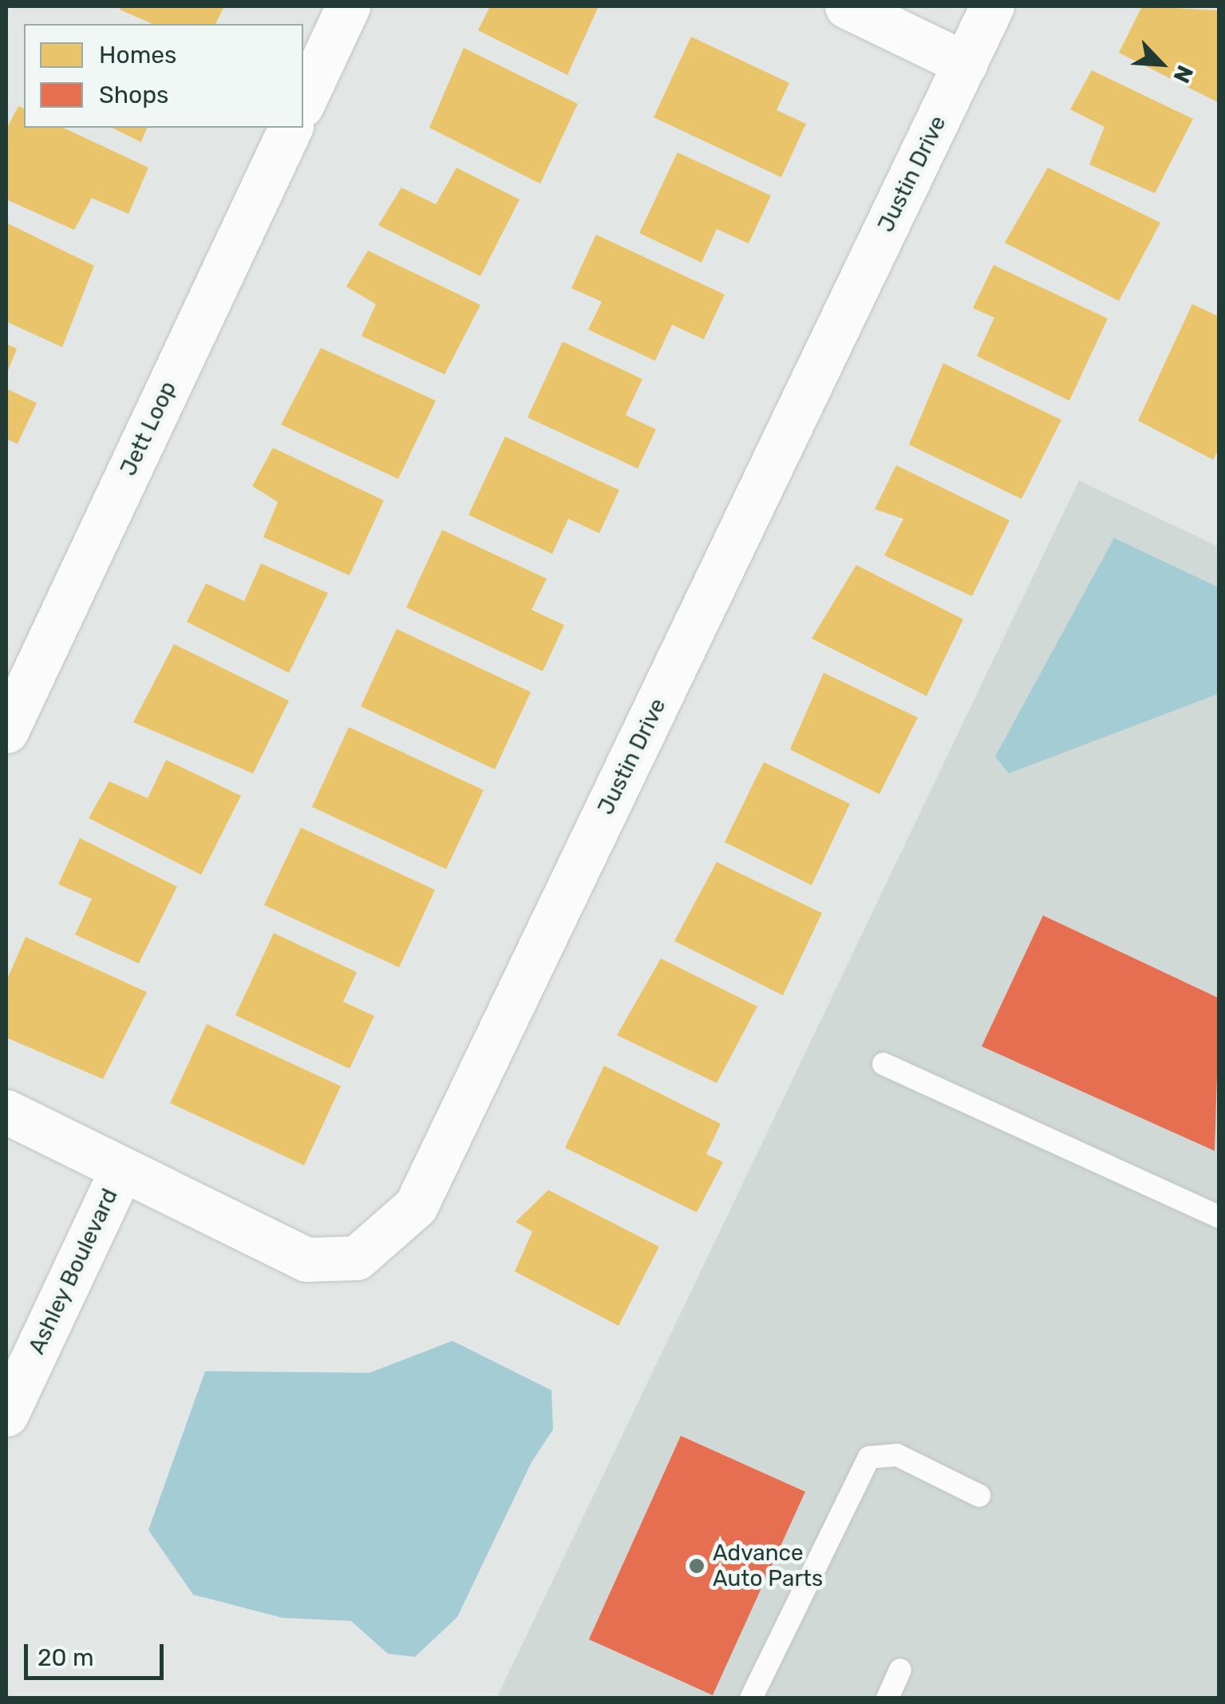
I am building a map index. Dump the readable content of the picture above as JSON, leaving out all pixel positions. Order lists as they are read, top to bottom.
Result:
{
  "streets": {
    "street": ["Justin Drive", "Jett Loop", "Ashley Boulevard"]
  },
  "crossings": [
    ["Justin Drive", "Ashley Boulevard"]
  ],
  "places": ["Advance Auto Parts"],
  "legend": ["Homes", "Shops"],
  "scale_bar": "20 m",
  "north": "bottom right"
}
